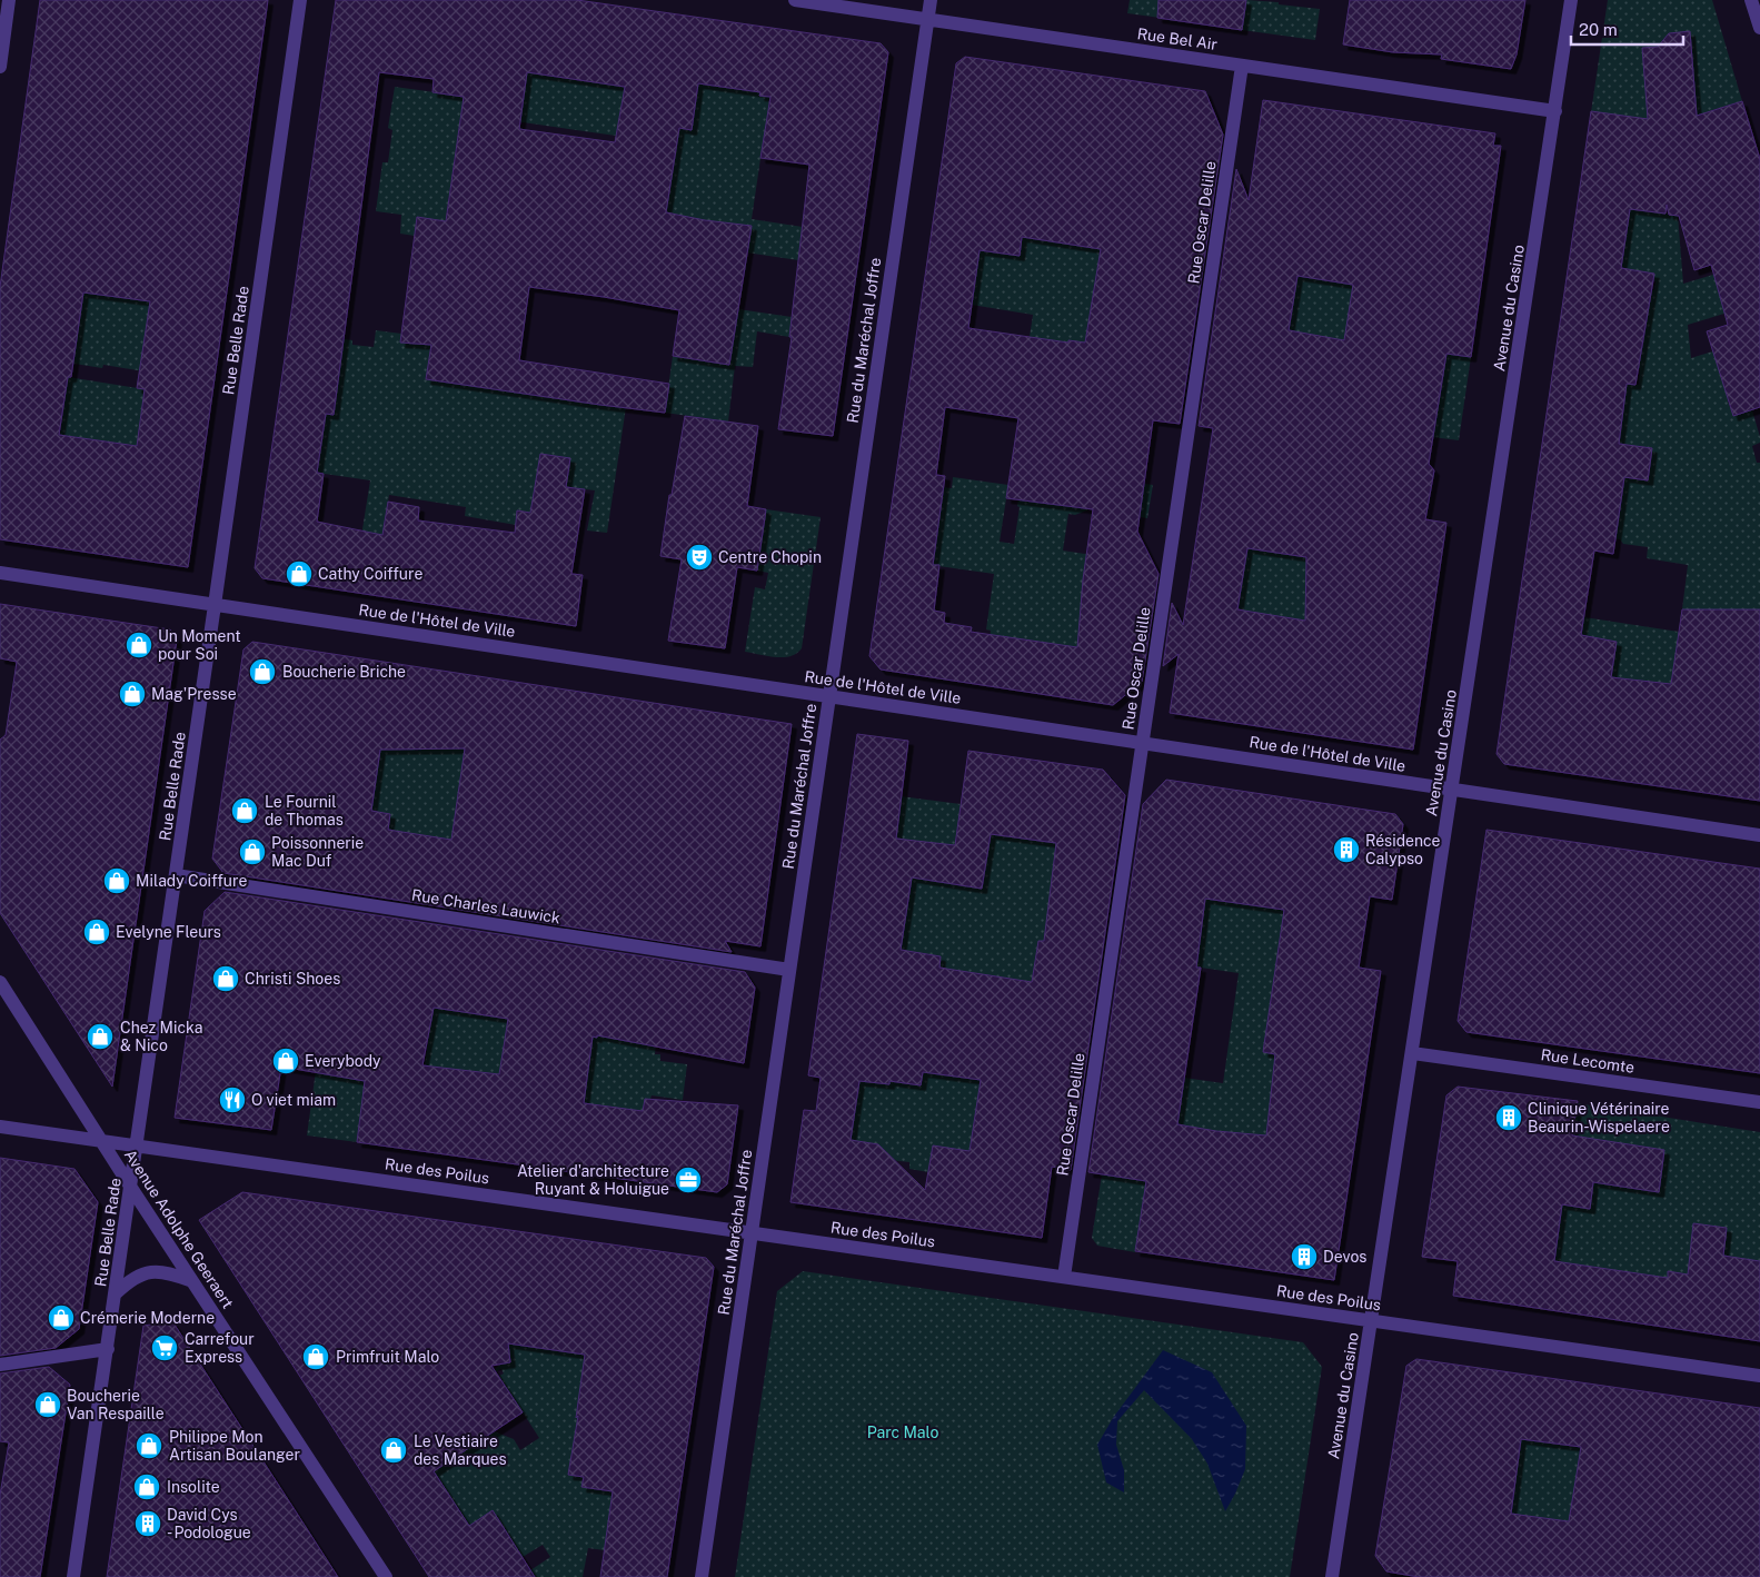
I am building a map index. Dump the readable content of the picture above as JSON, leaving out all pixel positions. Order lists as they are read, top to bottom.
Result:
{
  "streets": {
    "street": [
      "Rue Bel Air",
      "Rue Oscar Delille",
      "Avenue du Casino",
      "Rue Belle Rade",
      "Rue du Maréchal Joffre",
      "Rue de l'Hôtel de Ville",
      "Rue Charles Lauwick",
      "Rue Lecomte",
      "Rue des Poilus",
      "Avenue Adolphe Geeraert"
    ]
  },
  "crossings": [
    ["Rue Bel Air", "Rue Oscar Delille"],
    ["Rue Bel Air", "Avenue du Casino"],
    ["Rue Bel Air", "Rue du Maréchal Joffre"],
    ["Rue Oscar Delille", "Rue de l'Hôtel de Ville"],
    ["Rue Oscar Delille", "Rue des Poilus"],
    ["Avenue du Casino", "Rue de l'Hôtel de Ville"],
    ["Avenue du Casino", "Rue Lecomte"],
    ["Avenue du Casino", "Rue des Poilus"],
    ["Rue Belle Rade", "Rue de l'Hôtel de Ville"],
    ["Rue Belle Rade", "Rue Charles Lauwick"],
    ["Rue Belle Rade", "Rue des Poilus"],
    ["Rue Belle Rade", "Avenue Adolphe Geeraert"],
    ["Rue du Maréchal Joffre", "Rue de l'Hôtel de Ville"],
    ["Rue du Maréchal Joffre", "Rue Charles Lauwick"],
    ["Rue du Maréchal Joffre", "Rue des Poilus"],
    ["Rue des Poilus", "Avenue Adolphe Geeraert"]
  ],
  "parks": ["Parc Malo"],
  "places": {
    "theatre": ["Centre Chopin"],
    "shop": [
      "Cathy Coiffure",
      "Un Moment pour Soi",
      "Boucherie Briche",
      "Mag'Presse",
      "Le Fournil de Thomas",
      "Poissonnerie Mac Duf",
      "Milady Coiffure",
      "Evelyne Fleurs",
      "Christi Shoes",
      "Chez Micka & Nico",
      "Everybody",
      "Crémerie Moderne",
      "Primfruit Malo",
      "Boucherie Van Respaille",
      "Philippe Mon Artisan Boulanger",
      "Le Vestiaire des Marques",
      "Insolite"
    ],
    "building": [
      "Résidence Calypso",
      "Clinique Vétérinaire Beaurin-Wispelaere",
      "Devos",
      "David Cys - Podologue"
    ],
    "restaurant": ["O viet miam"],
    "office": ["Atelier d'architecture Ruyant & Holuigue"],
    "supermarket": ["Carrefour Express"]
  },
  "scale_bar": "20 m"
}
